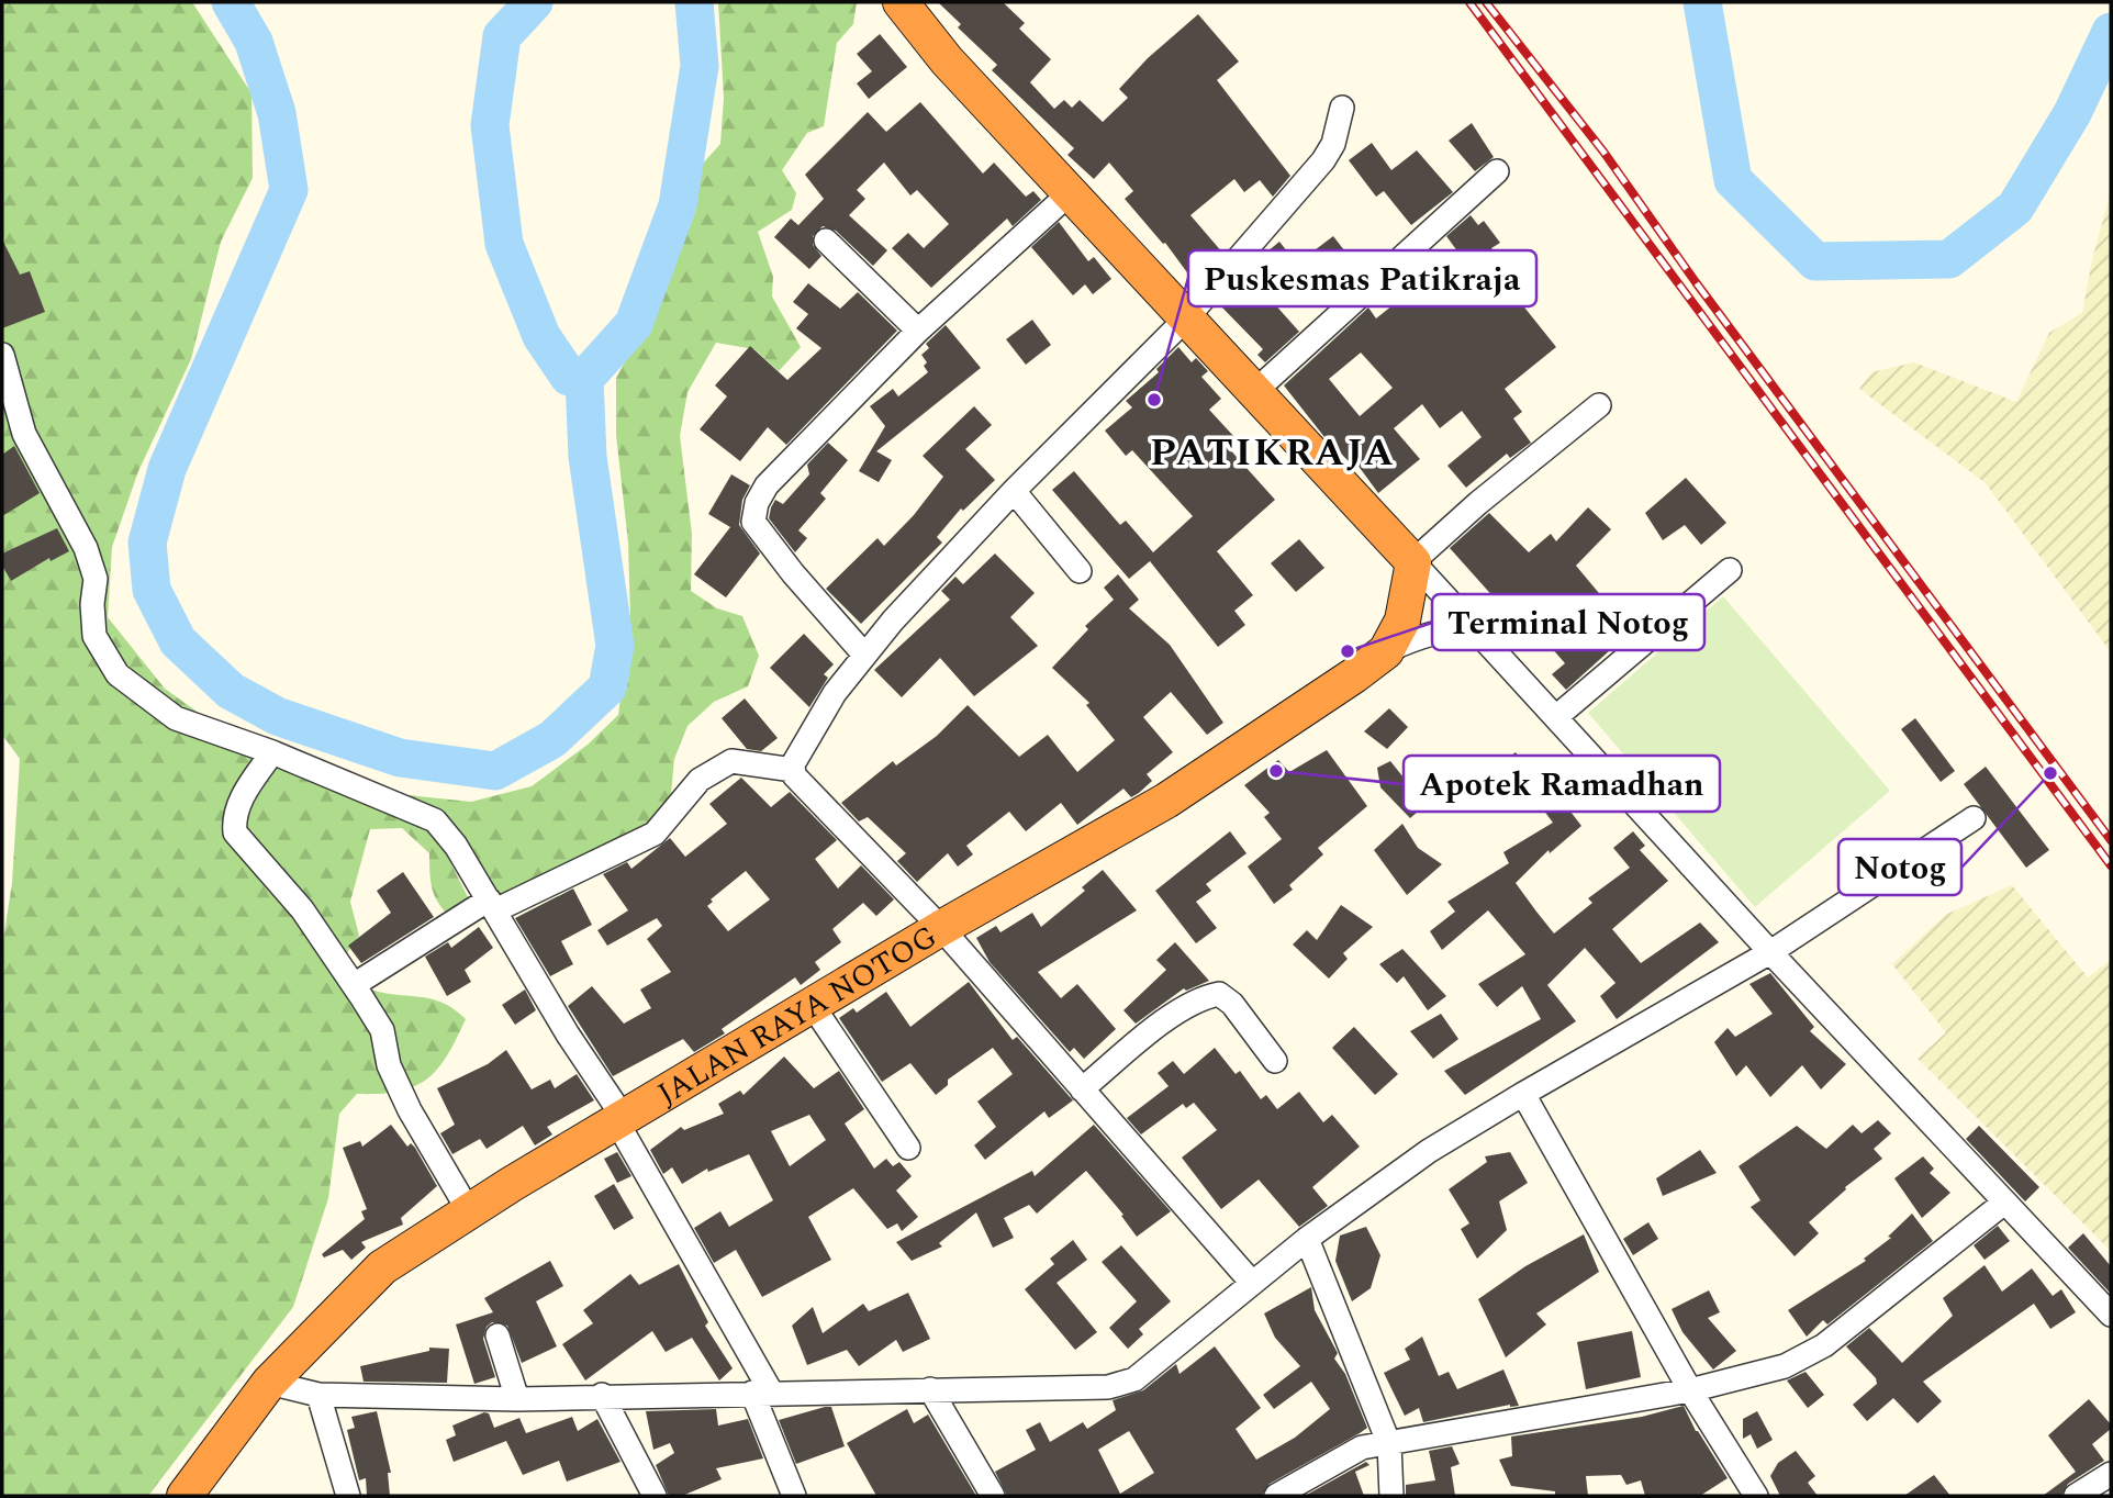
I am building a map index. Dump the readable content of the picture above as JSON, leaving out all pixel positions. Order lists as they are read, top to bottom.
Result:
{
  "streets": {
    "highway": ["JALAN RAYA NOTOG"]
  },
  "districts": ["PATIKRAJA"],
  "places": [
    "Puskesmas Patikraja",
    "Terminal Notog",
    "Apotek Ramadhan",
    "Notog"
  ]
}
